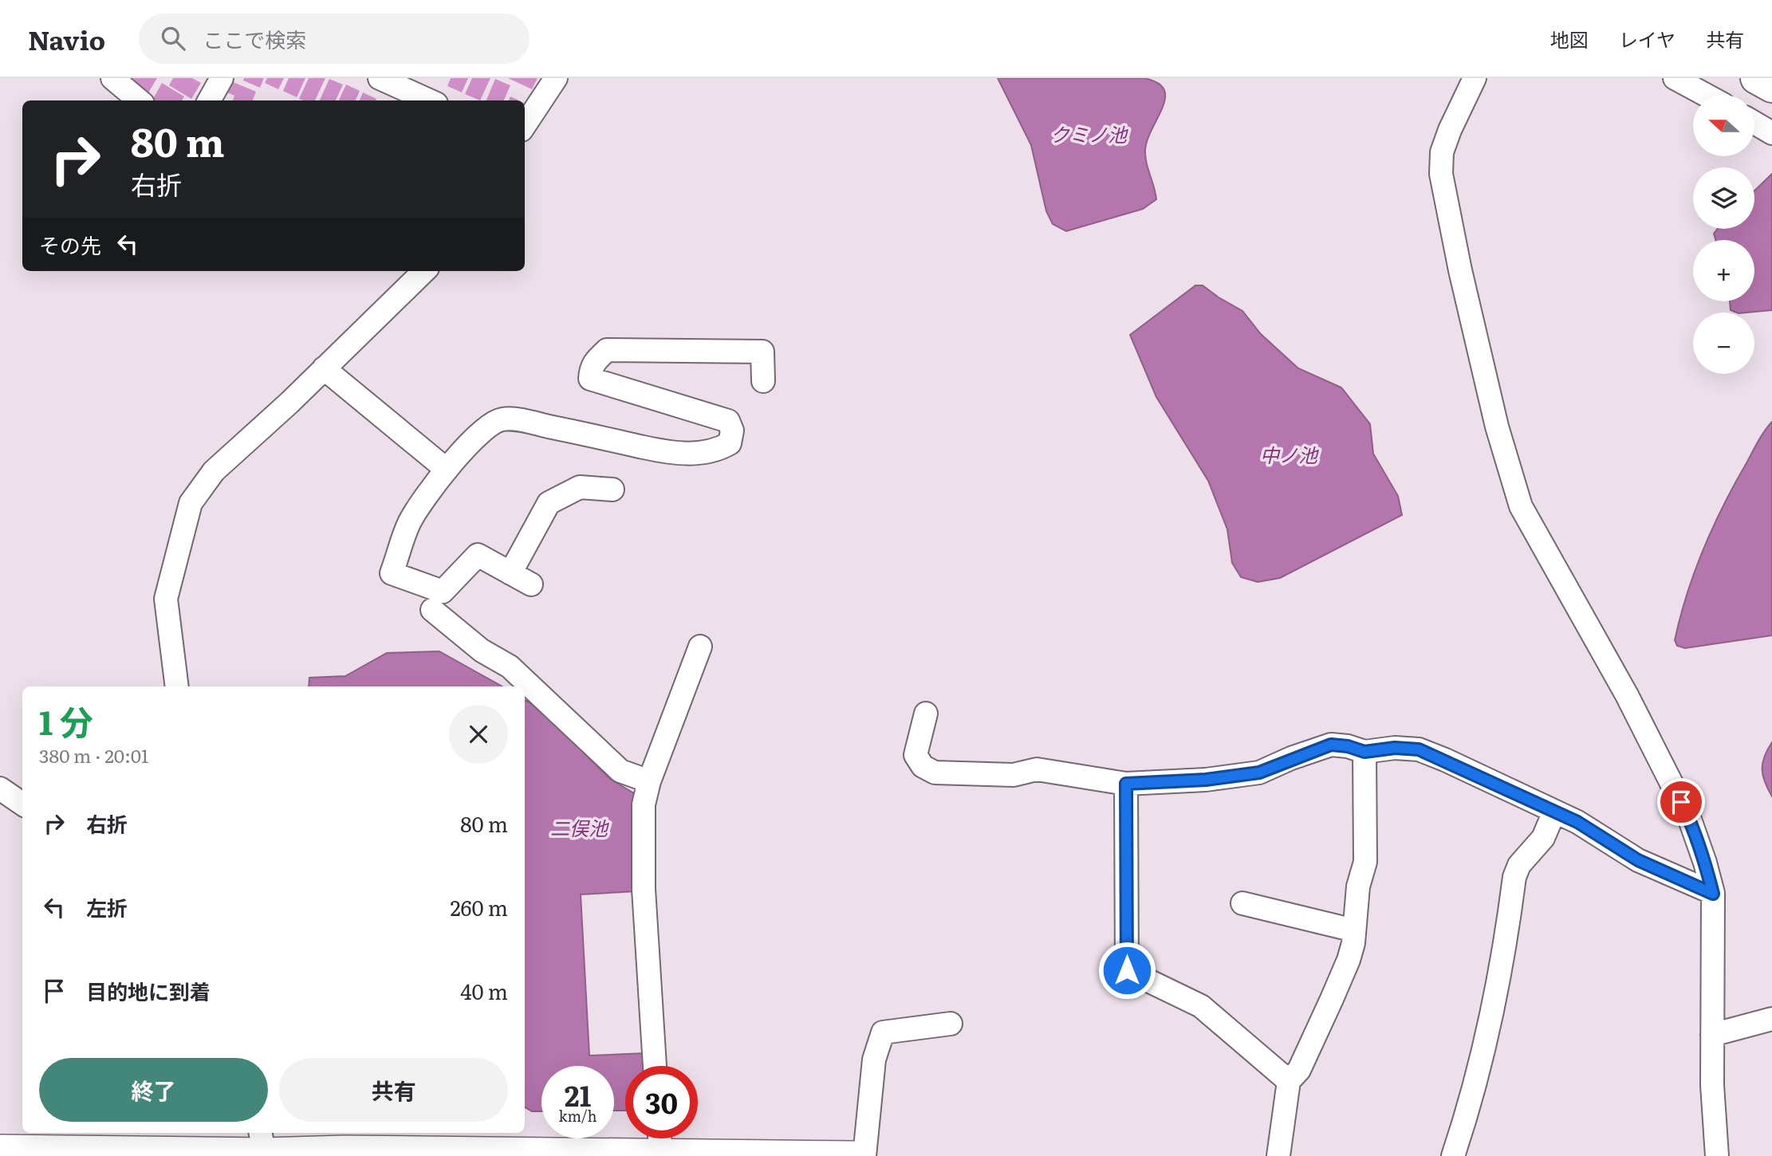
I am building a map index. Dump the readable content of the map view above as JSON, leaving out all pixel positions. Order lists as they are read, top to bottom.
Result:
{
  "water": ["クミノ池", "中ノ池", "二俣池"],
  "north": "left",
  "page": {
    "header": "Navio",
    "search": "ここで検索",
    "nav": ["地図", "レイヤ", "共有"],
    "map_buttons": ["+", "−"],
    "turn": ["80 m", "右折"],
    "then": "その先",
    "heading": ["1 分", "380 m · 20:01"],
    "list": [
      {
        "name": "右折",
        "value": "80 m"
      },
      {
        "name": "左折",
        "value": "260 m"
      },
      {
        "name": "目的地に到着",
        "value": "40 m"
      }
    ],
    "buttons": ["終了", "共有"],
    "speed": "21 km/h",
    "limit": "30"
  }
}
